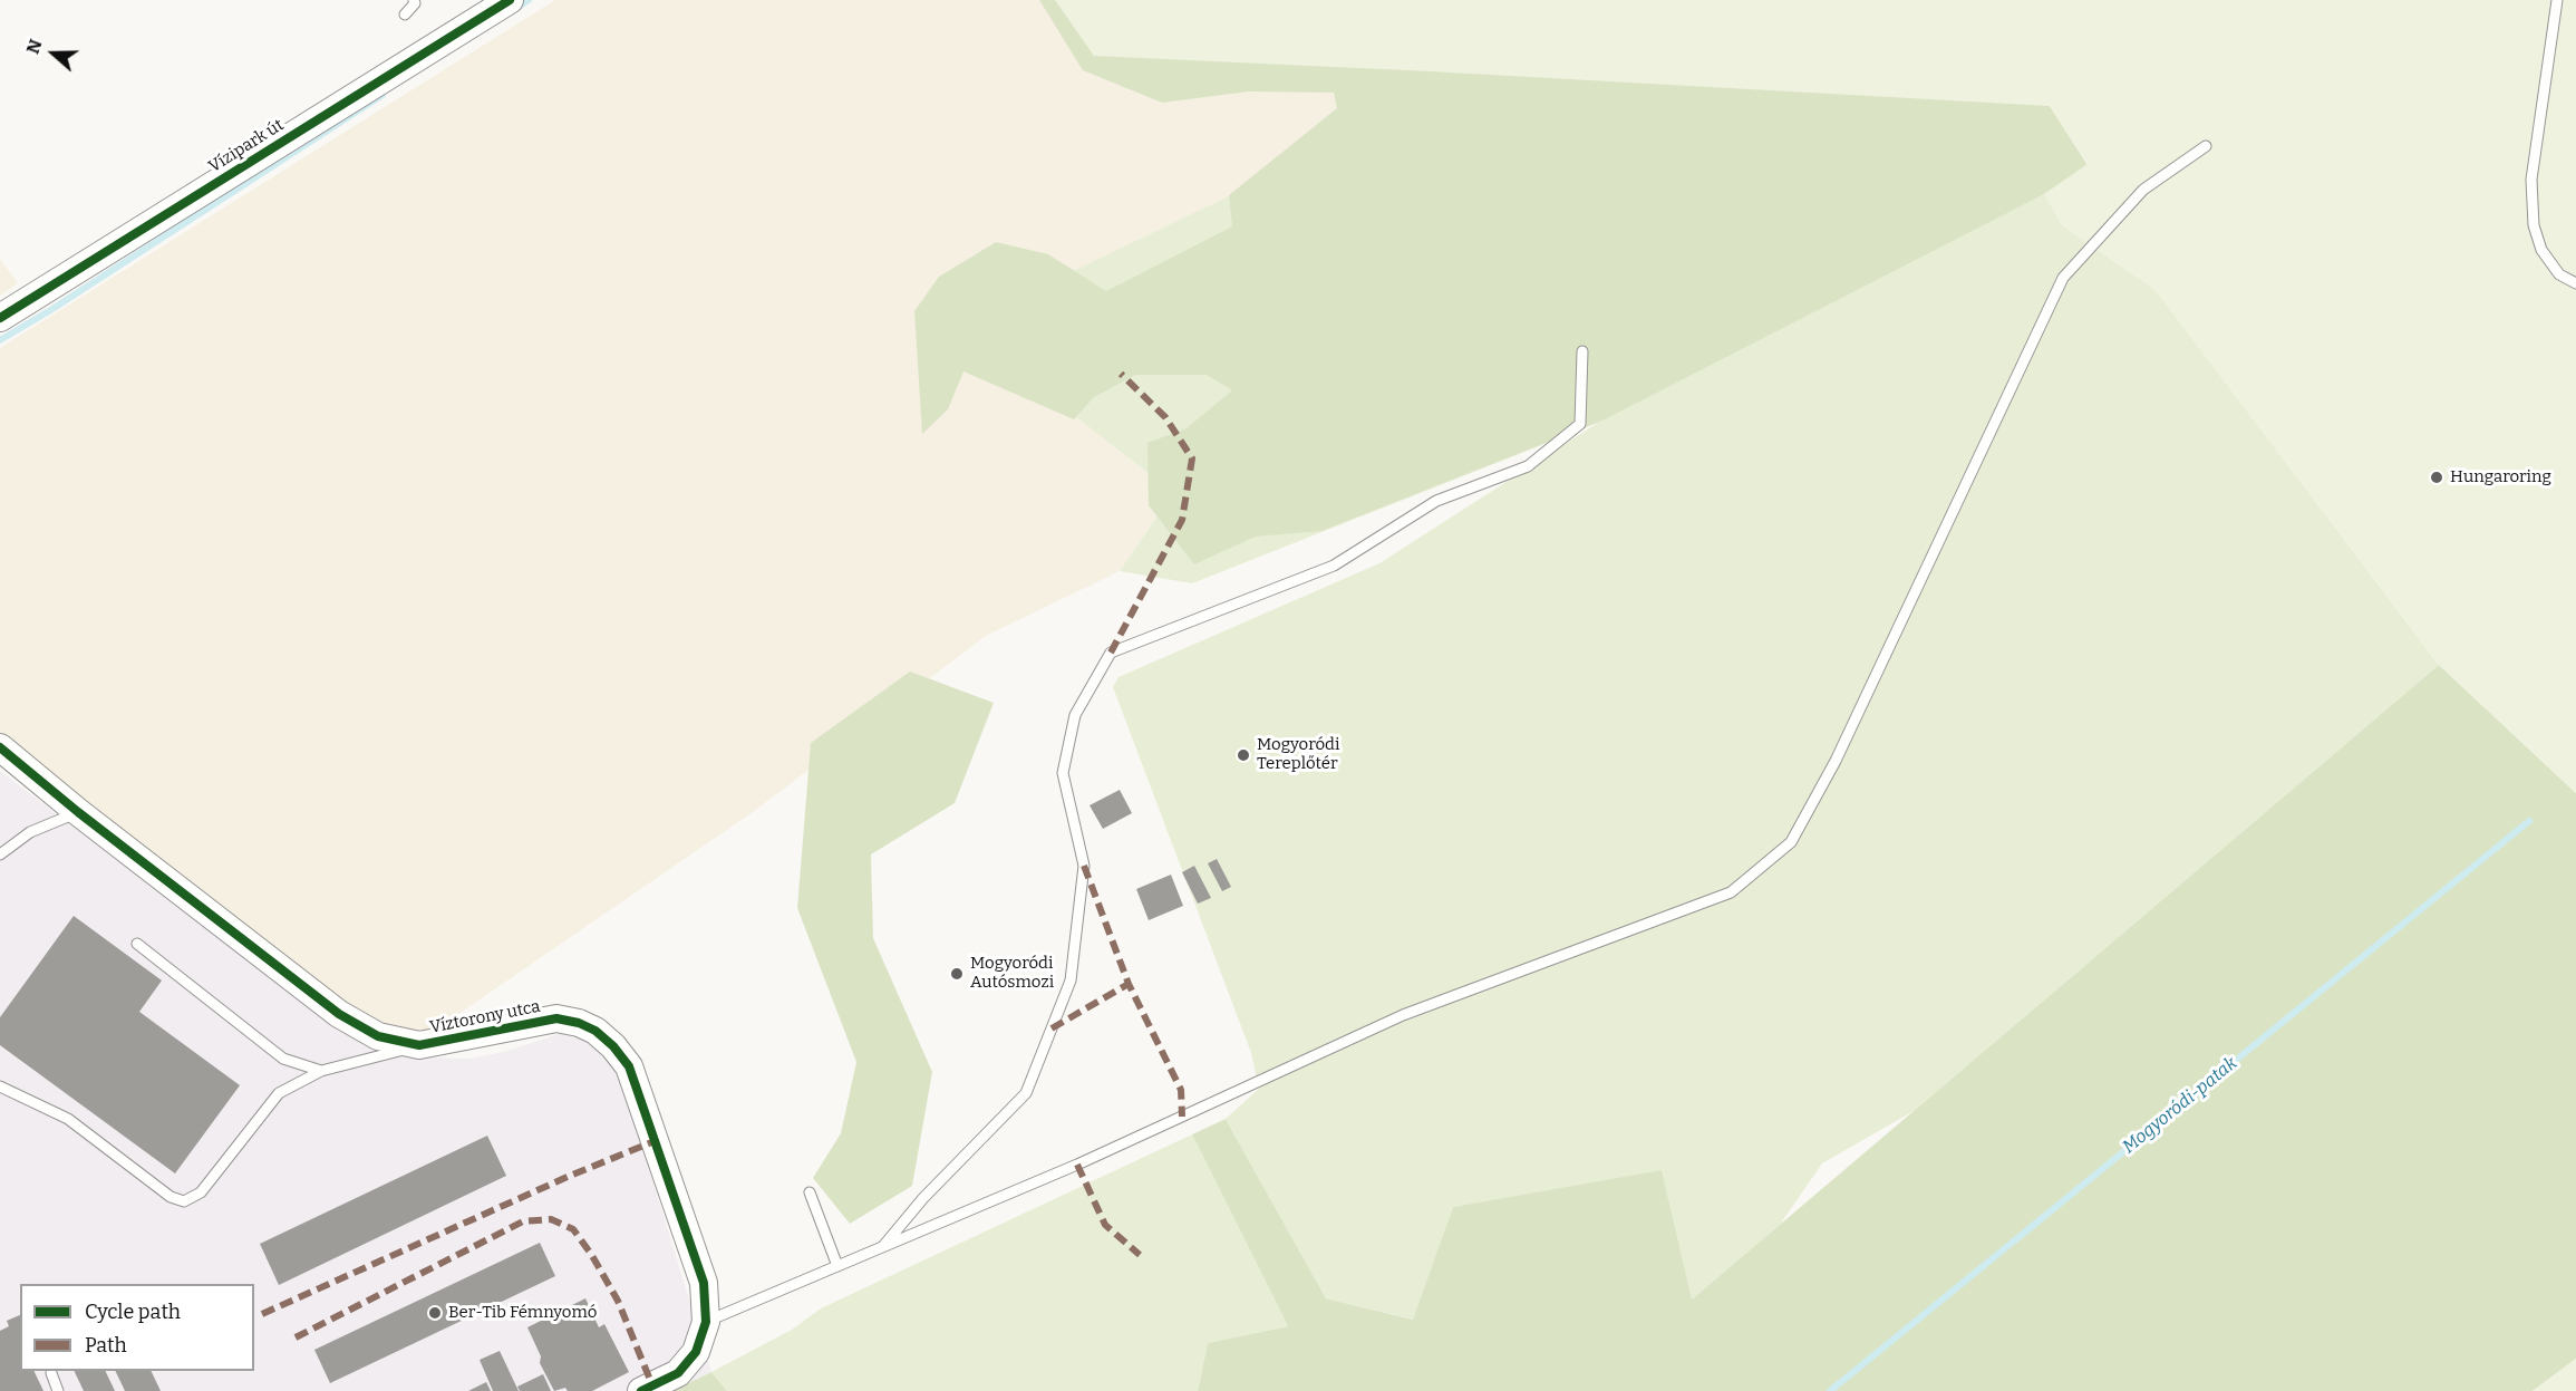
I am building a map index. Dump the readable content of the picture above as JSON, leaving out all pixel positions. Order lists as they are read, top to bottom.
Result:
{
  "streets": {
    "street": ["Vízipark út", "Víztorony utca"]
  },
  "water": ["Mogyoródi-patak"],
  "places": [
    "Hungaroring",
    "Mogyoródi Tereplőtér",
    "Mogyoródi Autósmozi",
    "Ber-Tib Fémnyomó"
  ],
  "legend": ["Cycle path", "Path"],
  "north": "left"
}
